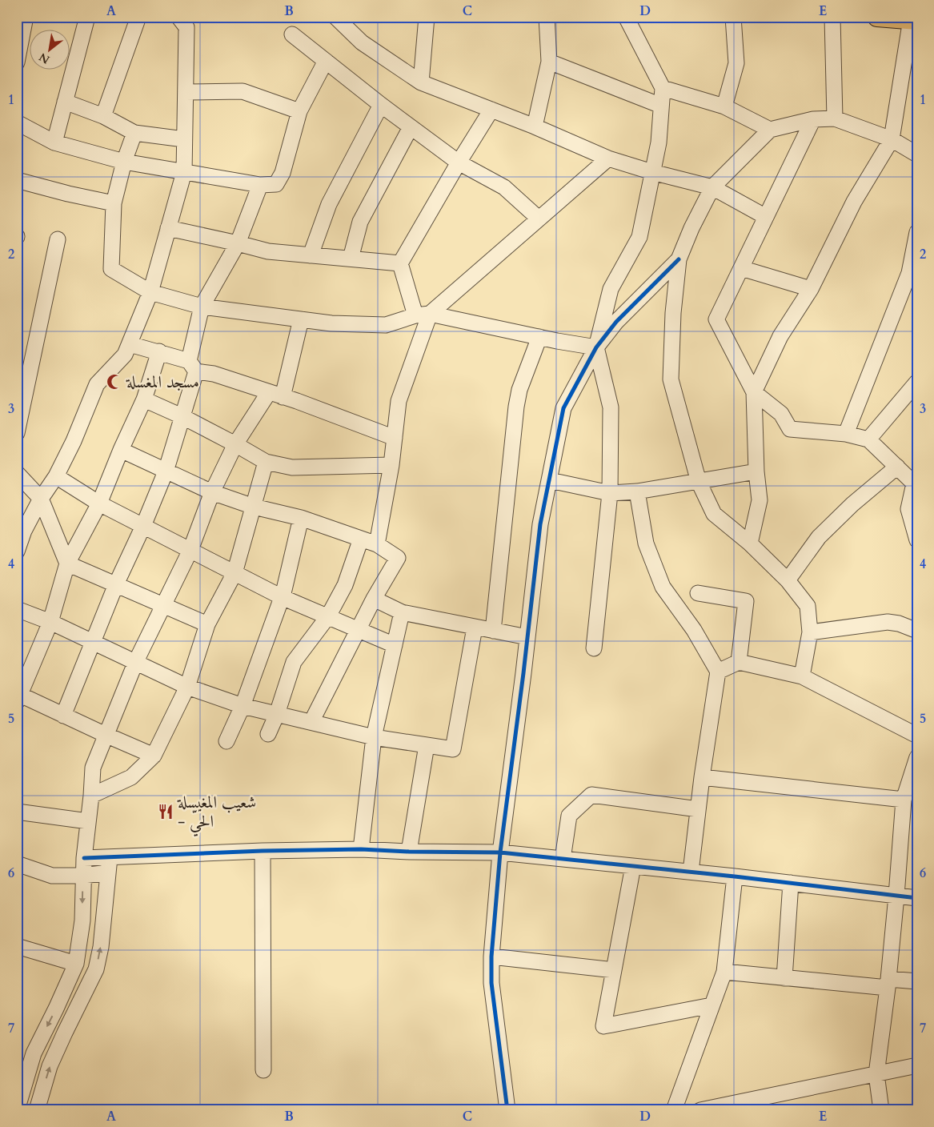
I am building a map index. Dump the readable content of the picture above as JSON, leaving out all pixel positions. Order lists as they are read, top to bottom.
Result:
{
  "places": {
    "mosque": ["مسجد المغسلة"],
    "restaurant": ["شعيب المغيسلة - الحيّ"]
  },
  "north": "bottom left",
  "grid": {
    "columns": [
      "A",
      "B",
      "C",
      "D",
      "E"
    ],
    "rows": [
      "1",
      "2",
      "3",
      "4",
      "5",
      "6",
      "7"
    ]
  }
}
